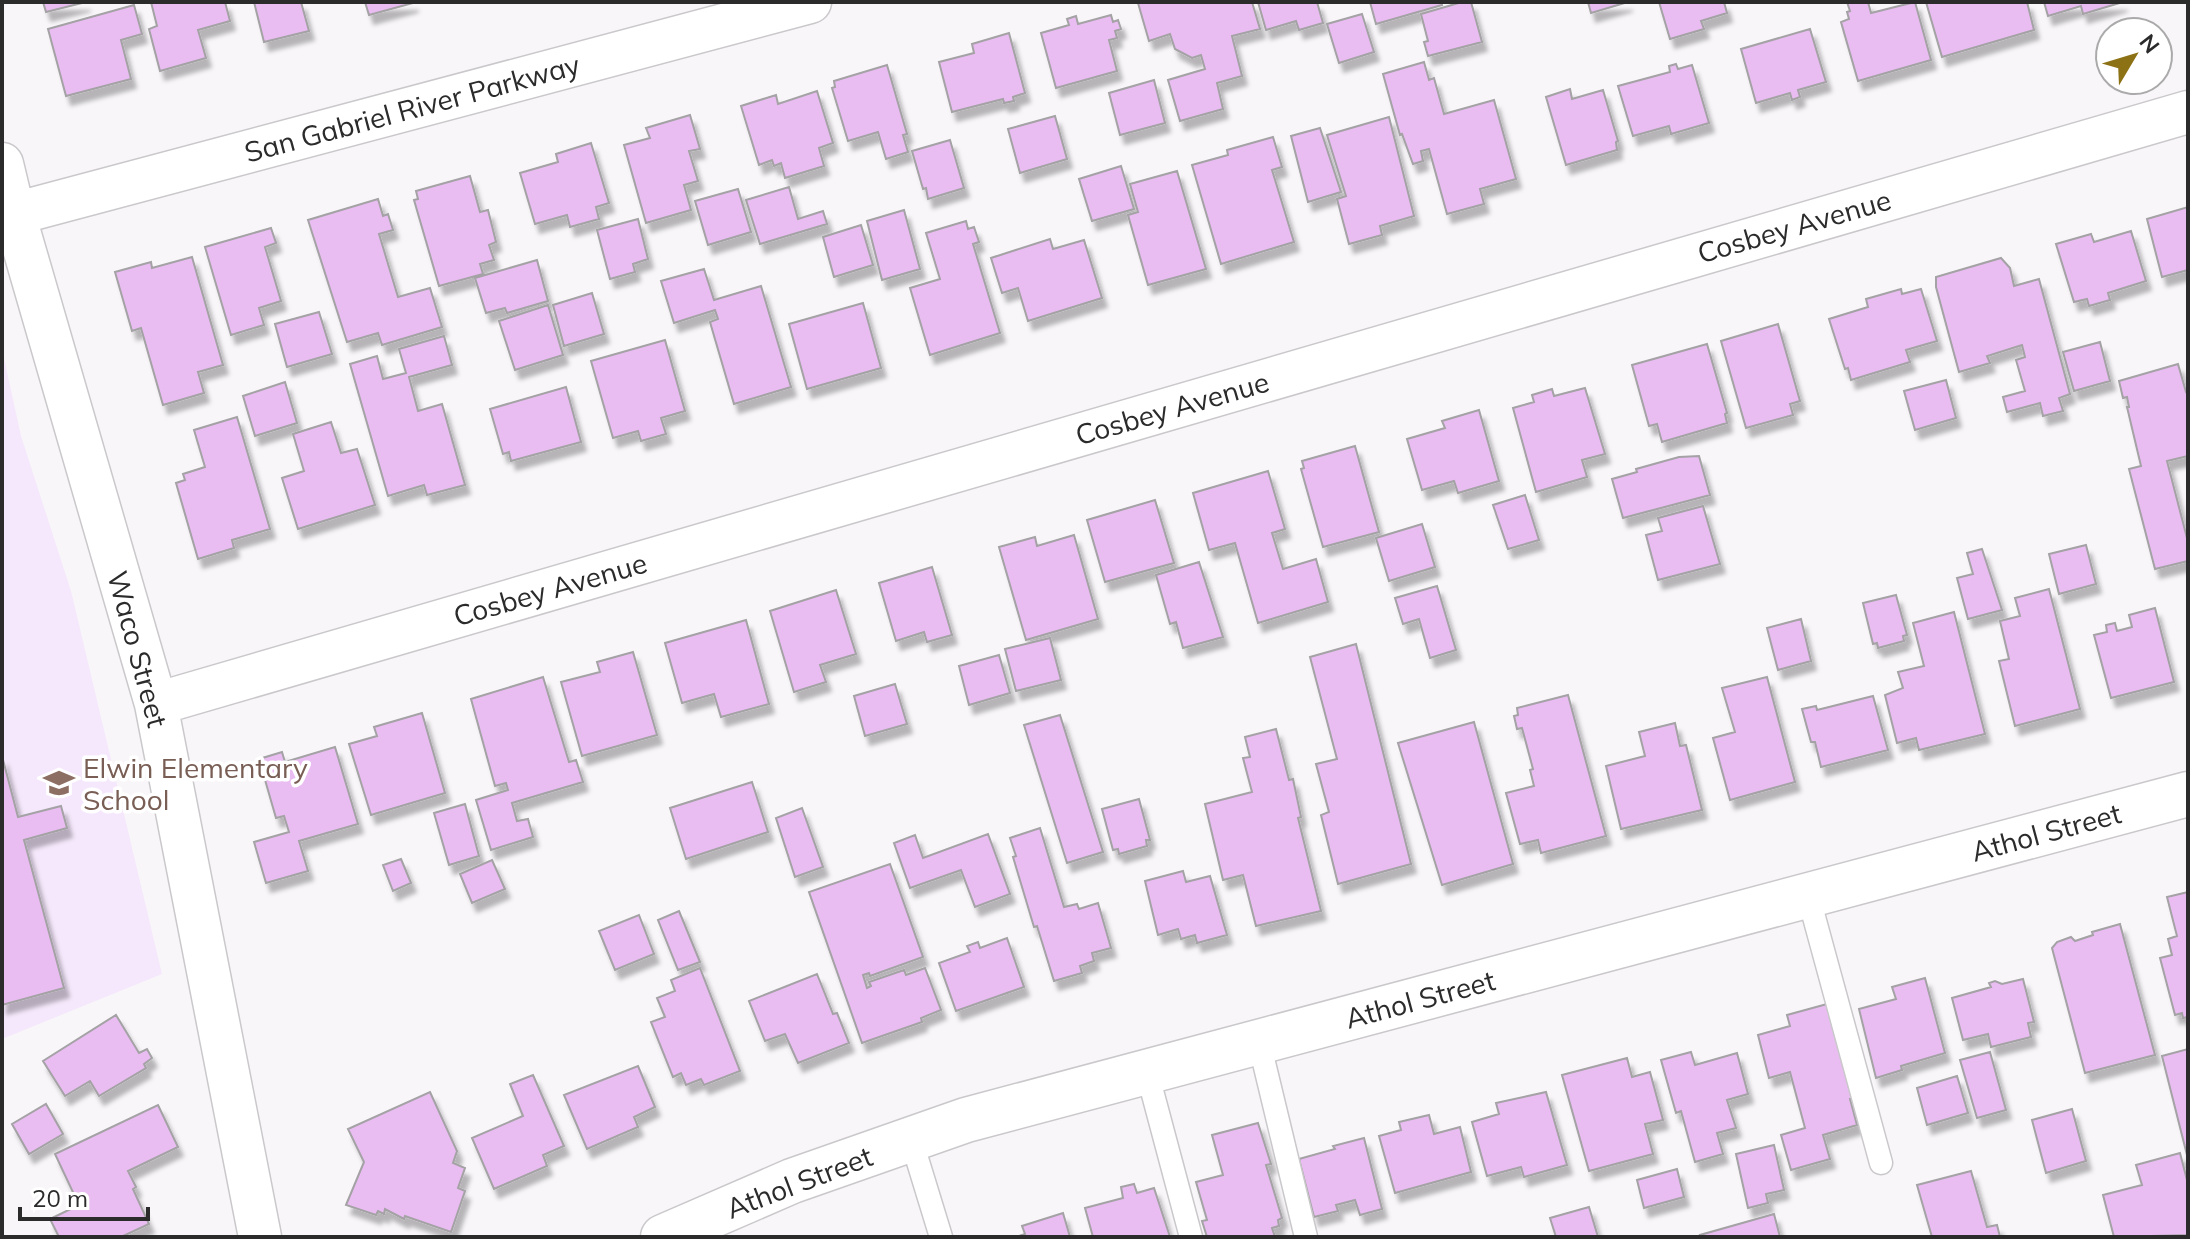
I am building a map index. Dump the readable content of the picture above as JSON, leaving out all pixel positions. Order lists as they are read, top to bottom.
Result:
{
  "streets": {
    "street": [
      "San Gabriel River Parkway",
      "Cosbey Avenue",
      "Waco Street",
      "Athol Street"
    ]
  },
  "crossings": [
    ["San Gabriel River Parkway", "Waco Street"],
    ["Cosbey Avenue", "Waco Street"]
  ],
  "places": {
    "school or university": ["Elwin Elementary School"]
  },
  "scale_bar": "20 m",
  "north": "top right"
}
